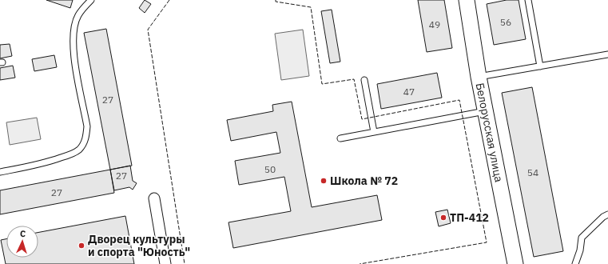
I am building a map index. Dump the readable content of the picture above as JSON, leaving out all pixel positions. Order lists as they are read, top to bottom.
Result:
{
  "streets": {
    "street": ["Белорусская улица"]
  },
  "places": ["Школа № 72", "ТП-412", "Дворец культуры и спорта \"Юность\""],
  "house_numbers": [
    "56",
    "49",
    "47",
    "27",
    "50",
    "54",
    "27",
    "27"
  ],
  "north": "top"
}
